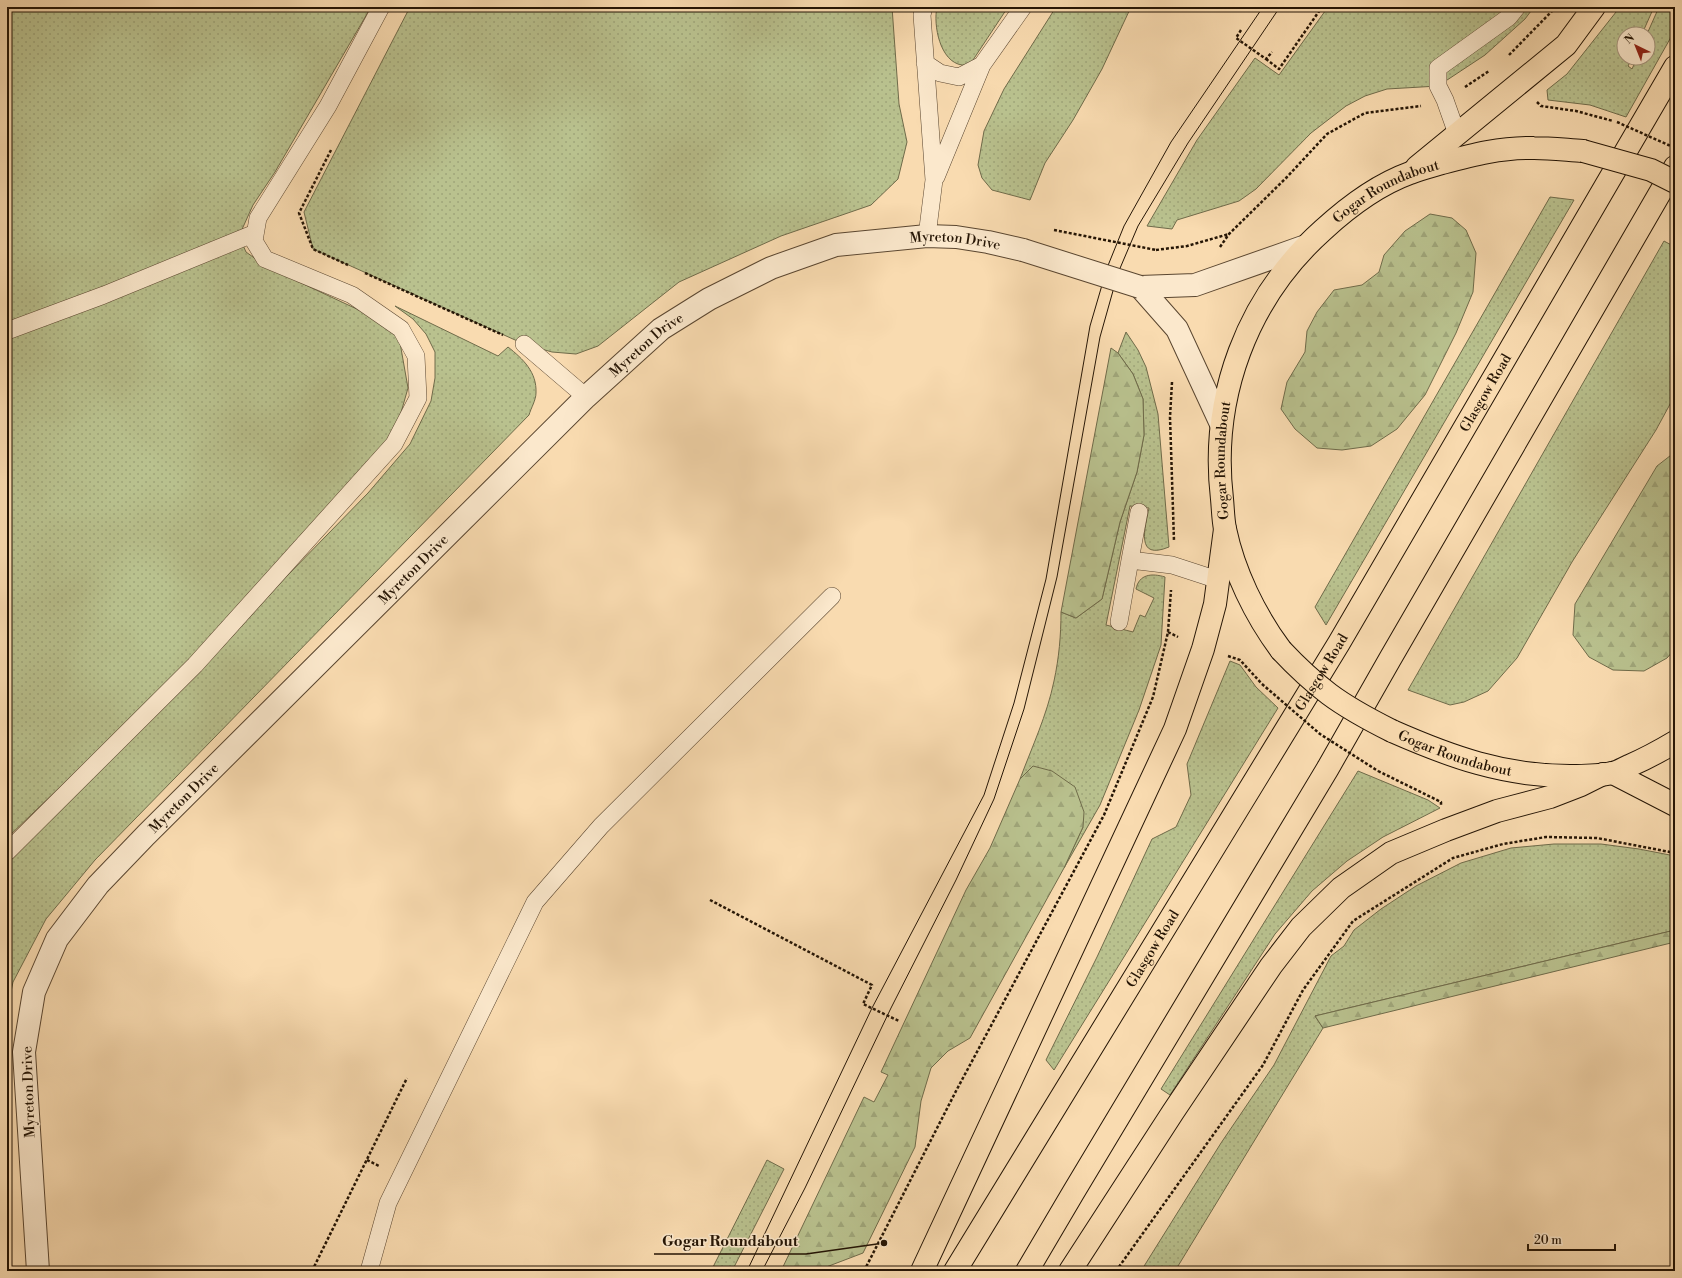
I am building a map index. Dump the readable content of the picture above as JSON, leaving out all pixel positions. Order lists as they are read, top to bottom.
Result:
{
  "streets": {
    "main road": ["Gogar Roundabout", "Glasgow Road"],
    "street": ["Myreton Drive"]
  },
  "crossings": [
    ["Gogar Roundabout", "Myreton Drive"]
  ],
  "places": ["Gogar Roundabout"],
  "scale_bar": "20 m",
  "north": "top left"
}
